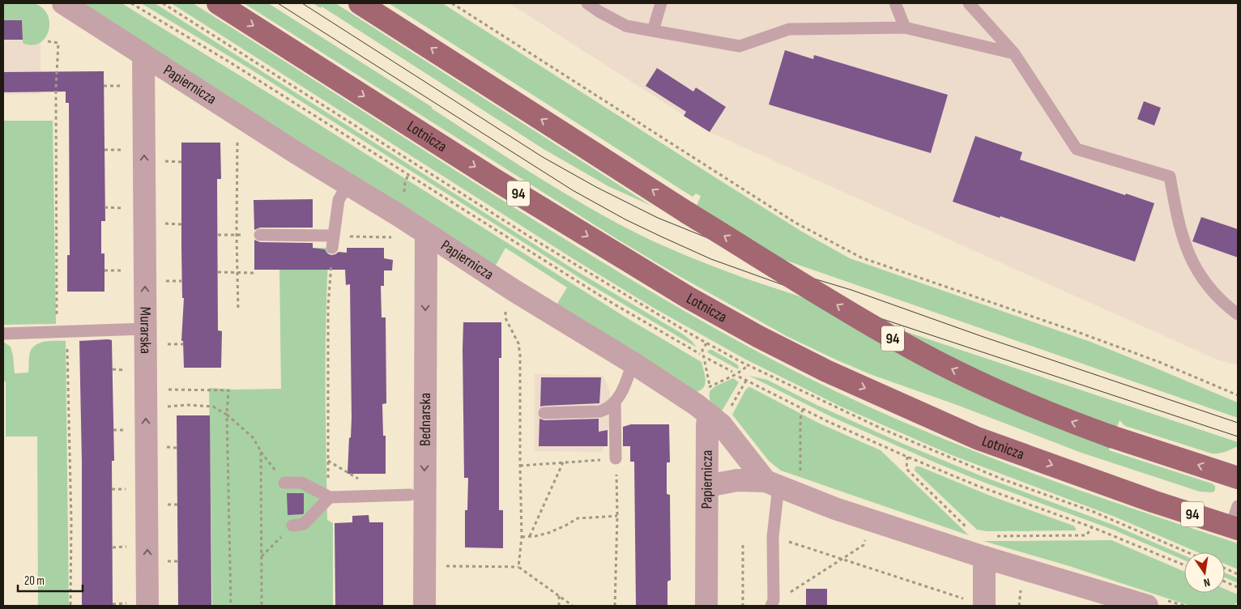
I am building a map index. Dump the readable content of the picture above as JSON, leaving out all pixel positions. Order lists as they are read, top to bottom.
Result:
{
  "streets": {
    "main road": ["Lotnicza", "94"],
    "street": ["Papiernicza", "Murarska", "Bednarska"]
  },
  "crossings": [
    ["Papiernicza", "Murarska"],
    ["Papiernicza", "Bednarska"]
  ],
  "one_way": ["Murarska", "Bednarska"],
  "scale_bar": "20 m",
  "north": "bottom"
}
